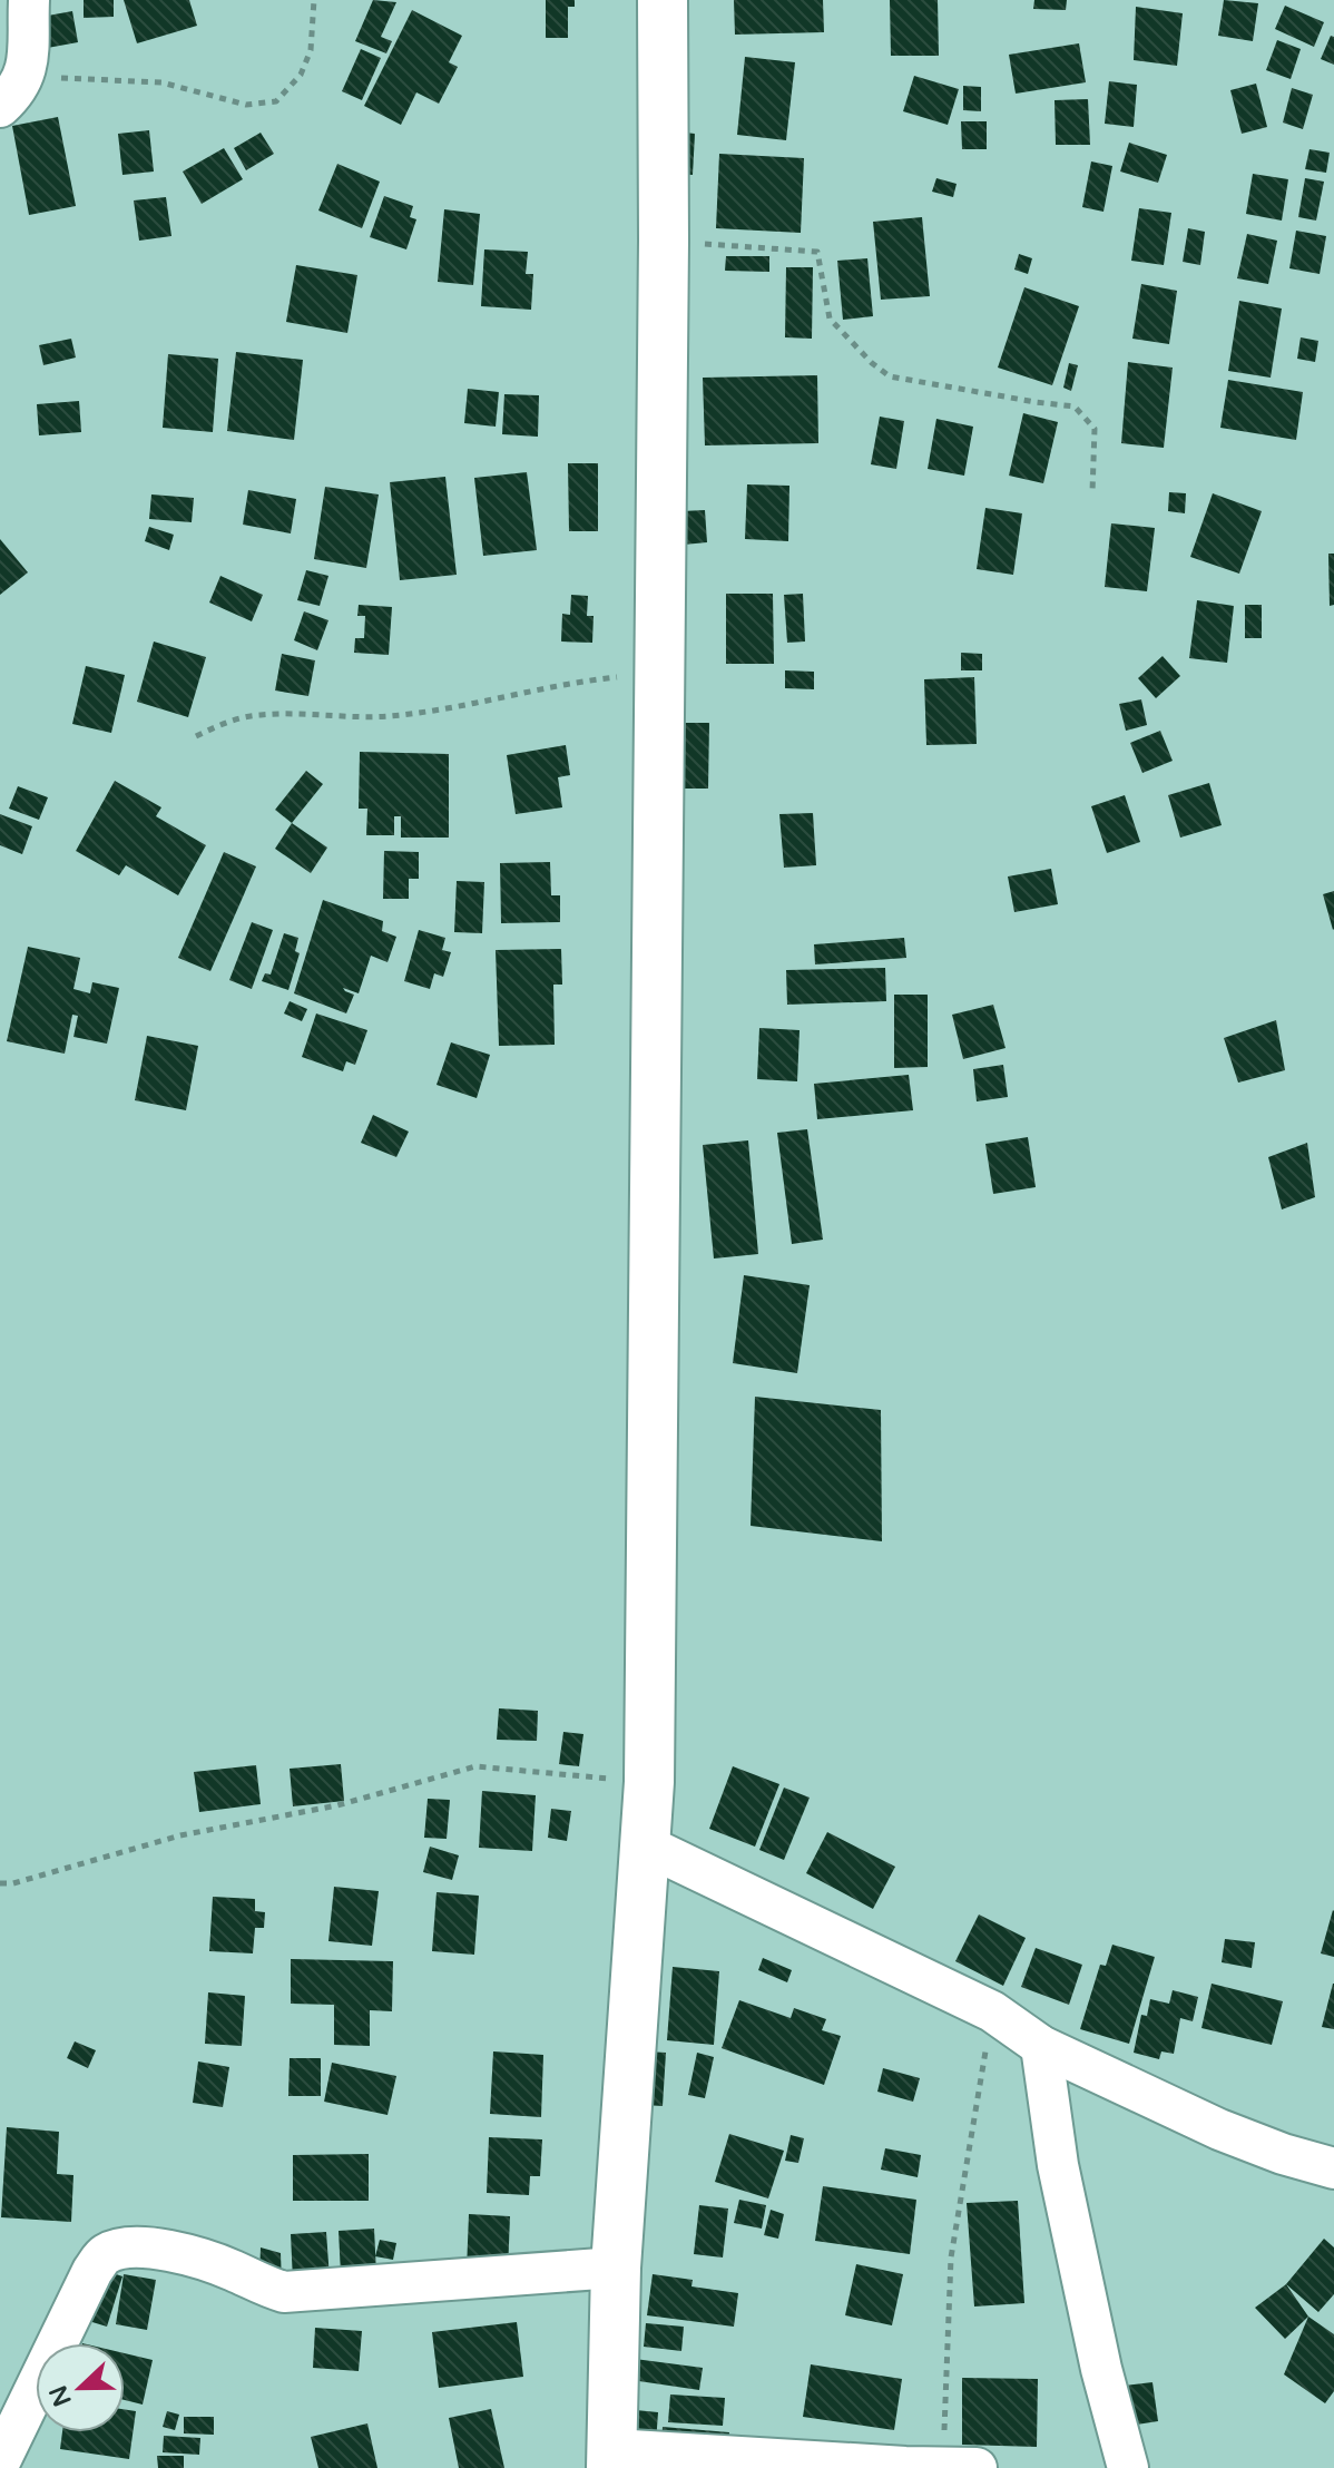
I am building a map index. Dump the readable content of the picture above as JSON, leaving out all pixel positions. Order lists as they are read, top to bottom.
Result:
{
  "north": "left"
}
